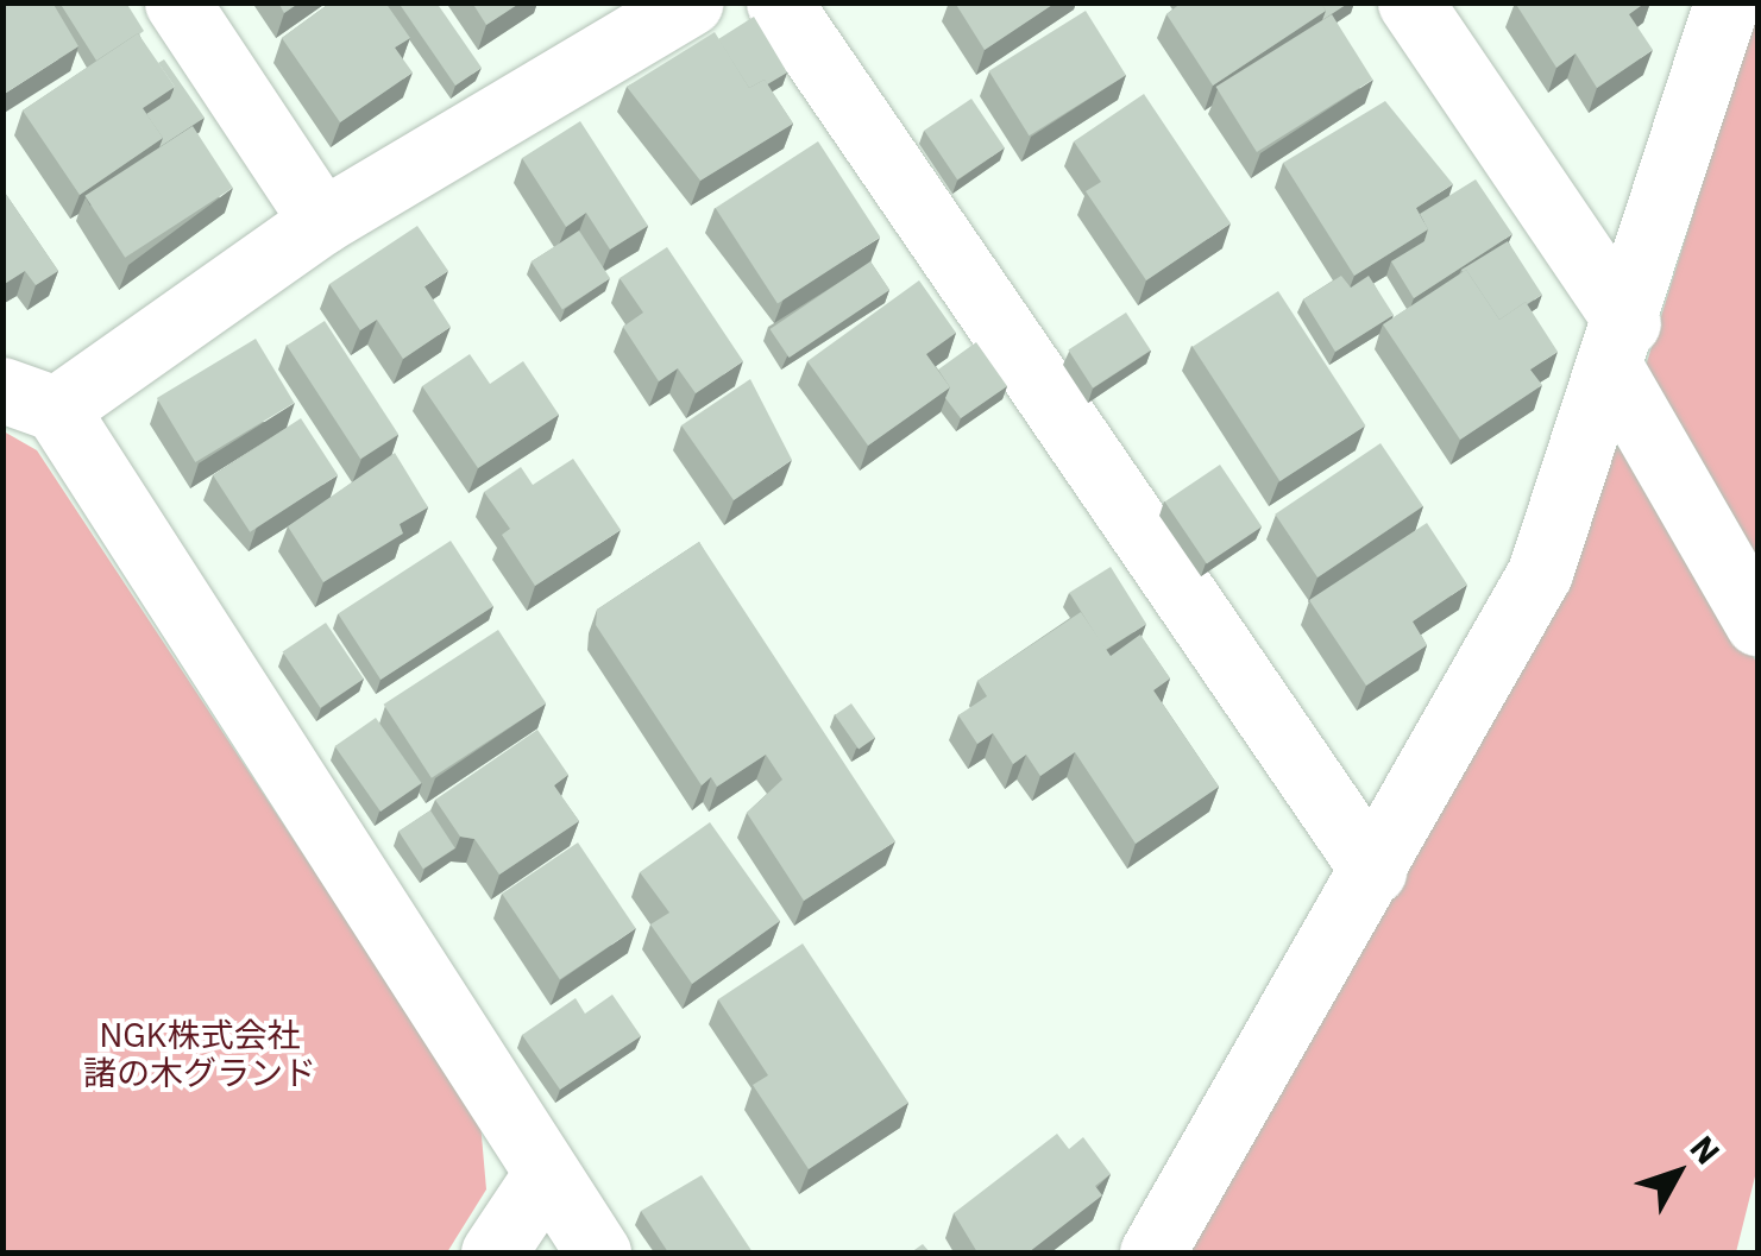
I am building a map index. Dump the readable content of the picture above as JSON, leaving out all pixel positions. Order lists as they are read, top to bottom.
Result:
{
  "parks": ["NGK株式会社 諸の木グランド"],
  "north": "top right"
}
